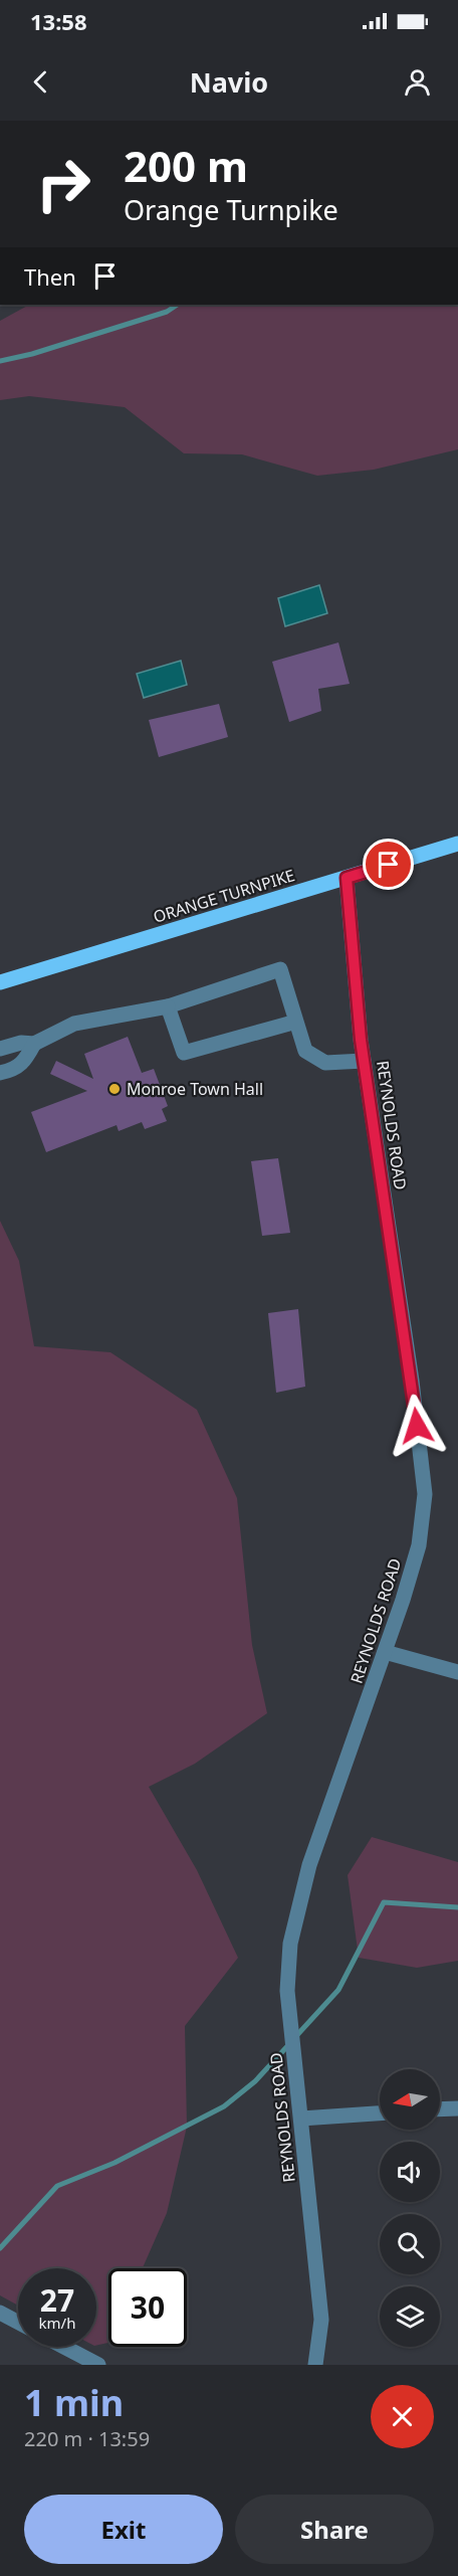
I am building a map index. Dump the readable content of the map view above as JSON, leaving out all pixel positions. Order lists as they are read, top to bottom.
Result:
{
  "streets": {
    "main road": ["ORANGE TURNPIKE"],
    "street": ["REYNOLDS ROAD"]
  },
  "crossings": [
    ["ORANGE TURNPIKE", "REYNOLDS ROAD"]
  ],
  "places": ["Monroe Town Hall"],
  "north": "left",
  "page": {
    "status": "13:58",
    "header": "Navio",
    "turn": ["200 m", "Orange Turnpike"],
    "then": "Then",
    "speed": "27 km/h",
    "limit": "30",
    "heading": ["1 min", "220 m · 13:59"],
    "buttons": ["Exit", "Share"]
  }
}
